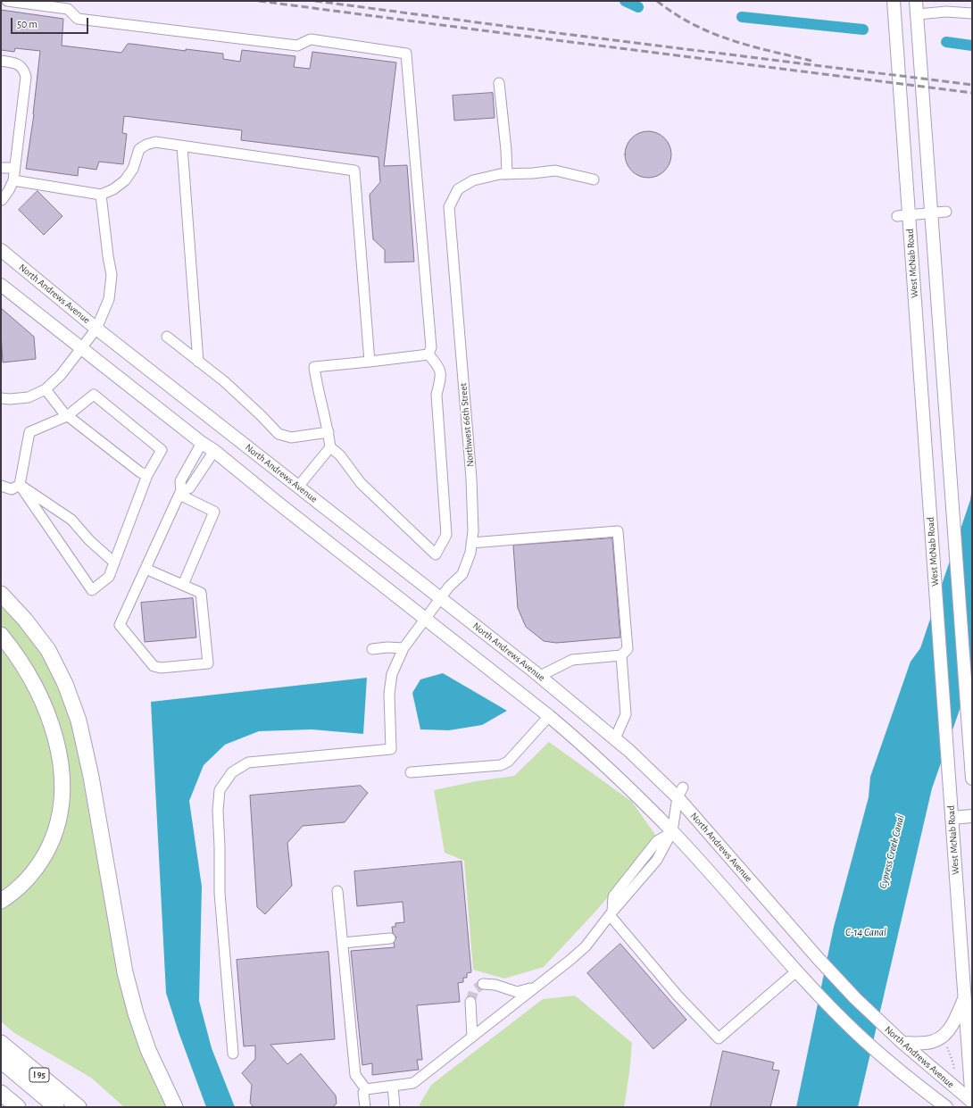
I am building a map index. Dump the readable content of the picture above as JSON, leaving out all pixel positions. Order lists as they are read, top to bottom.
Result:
{
  "streets": {
    "highway": ["I 95"],
    "main road": ["West McNab Road", "North Andrews Avenue"],
    "street": ["Northwest 66th Street"]
  },
  "crossings": [
    ["West McNab Road", "North Andrews Avenue"],
    ["North Andrews Avenue", "Northwest 66th Street"]
  ],
  "water": ["Cypress Creek Canal", "C-14 Canal"],
  "scale_bar": "50 m"
}
